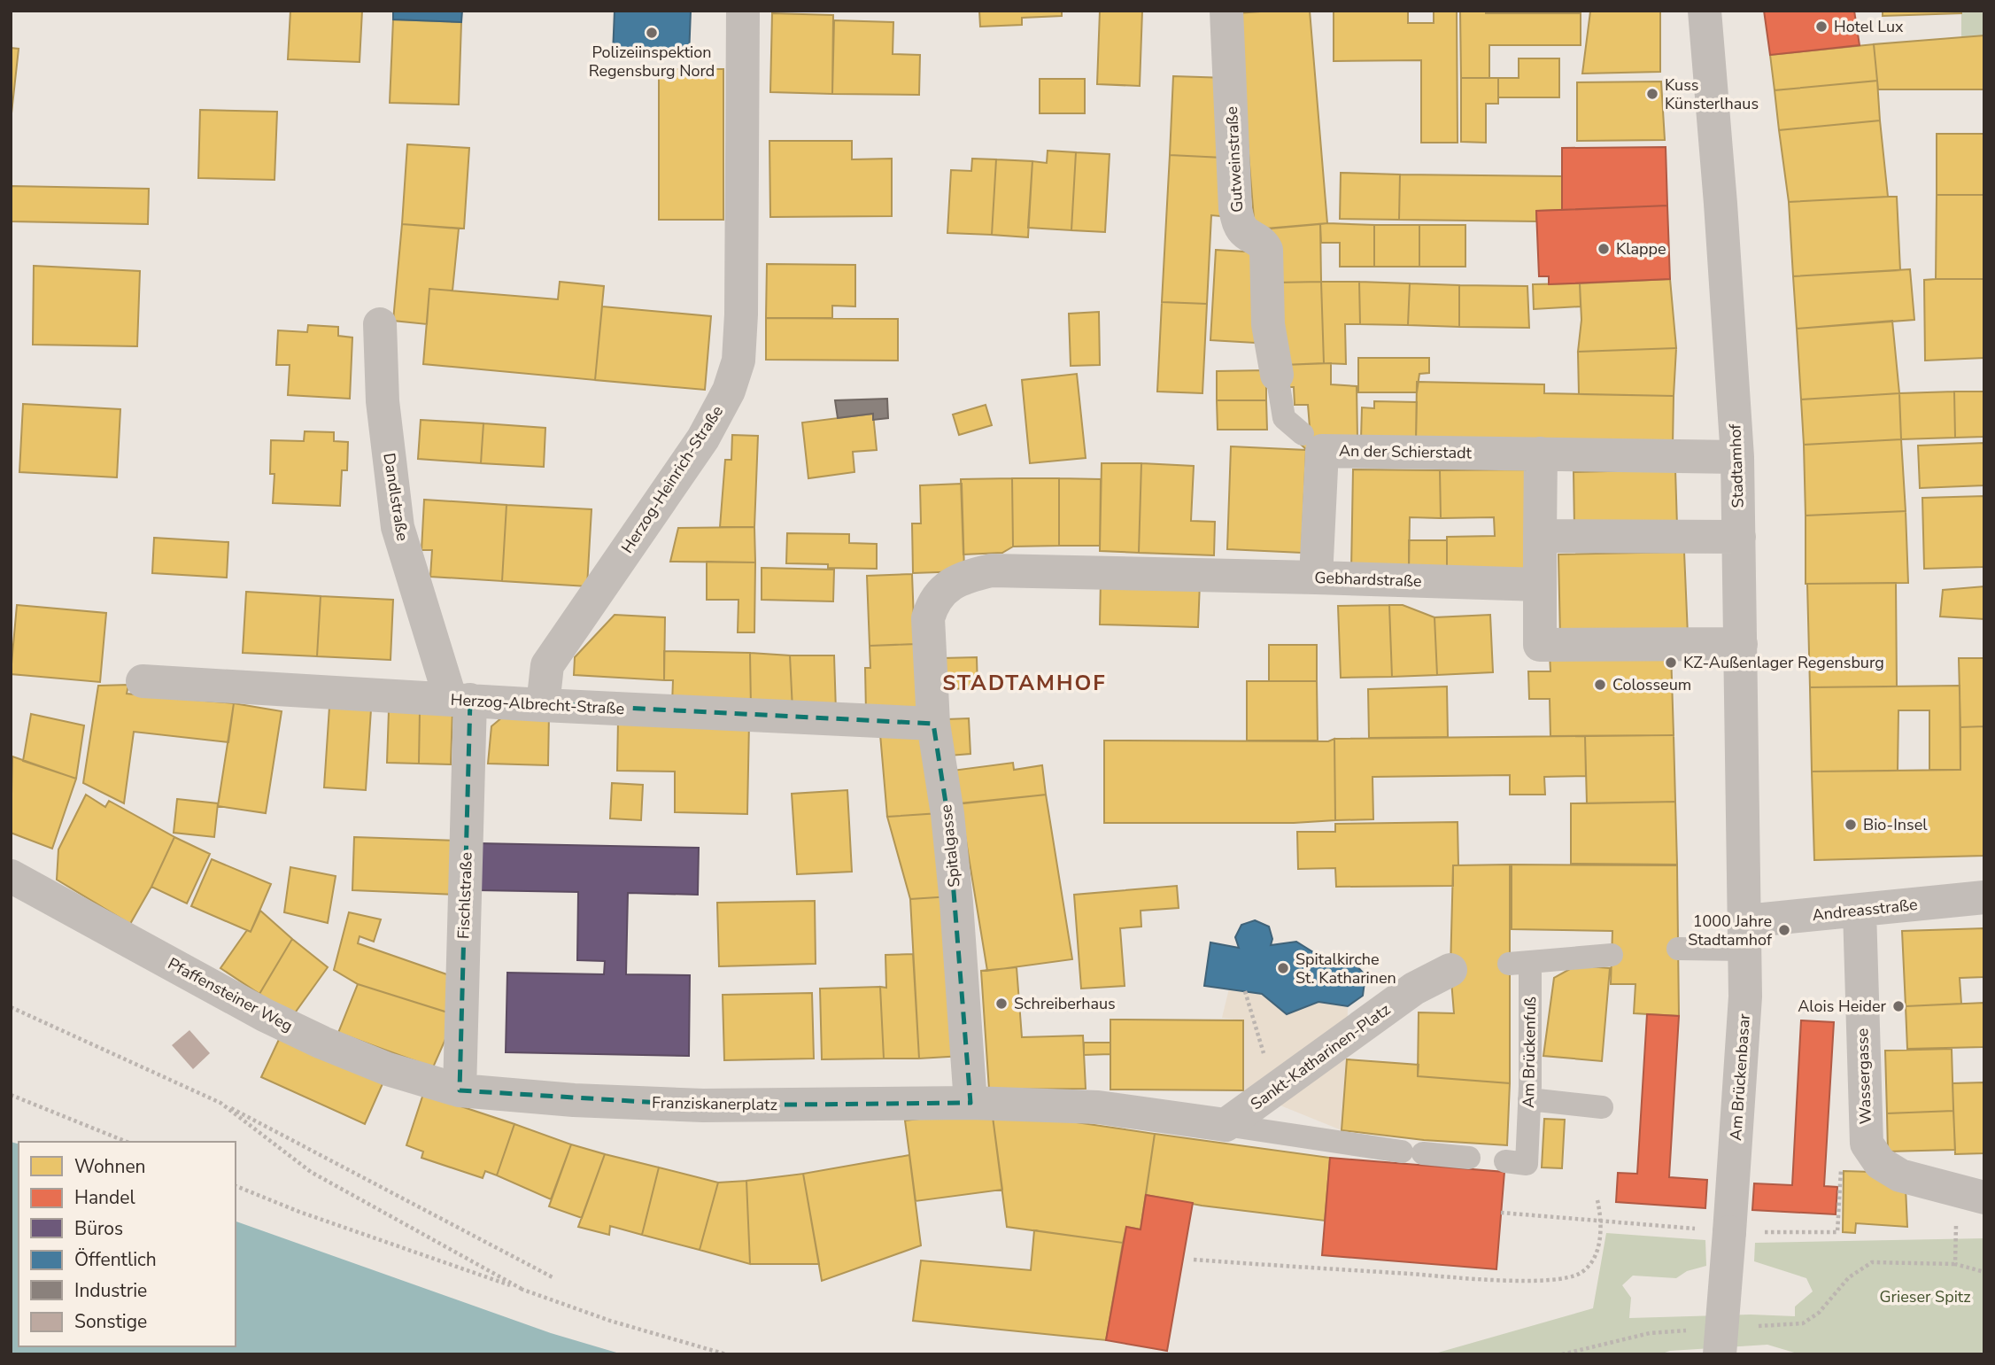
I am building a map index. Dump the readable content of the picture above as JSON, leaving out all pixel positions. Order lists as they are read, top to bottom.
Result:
{
  "streets": {
    "street": [
      "Gutweinstraße",
      "An der Schierstadt",
      "Stadtamhof",
      "Herzog-Heinrich-Straße",
      "Dandlstraße",
      "Gebhardstraße",
      "Herzog-Albrecht-Straße",
      "Spitalgasse",
      "Fischlstraße",
      "Andreasstraße",
      "Pfaffensteiner Weg",
      "Sankt-Katharinen-Platz",
      "Wassergasse",
      "Am Brückenbasar",
      "Franziskanerplatz"
    ],
    "lane": ["Am Brückenfuß"]
  },
  "crossings": [
    ["Gutweinstraße", "An der Schierstadt"],
    ["An der Schierstadt", "Stadtamhof"],
    ["An der Schierstadt", "Gebhardstraße"],
    ["Stadtamhof", "Andreasstraße"],
    ["Stadtamhof", "Am Brückenbasar"],
    ["Herzog-Heinrich-Straße", "Herzog-Albrecht-Straße"],
    ["Dandlstraße", "Herzog-Albrecht-Straße"],
    ["Dandlstraße", "Fischlstraße"],
    ["Gebhardstraße", "Spitalgasse"],
    ["Herzog-Albrecht-Straße", "Spitalgasse"],
    ["Herzog-Albrecht-Straße", "Fischlstraße"],
    ["Spitalgasse", "Sankt-Katharinen-Platz"],
    ["Spitalgasse", "Franziskanerplatz"],
    ["Fischlstraße", "Pfaffensteiner Weg"],
    ["Fischlstraße", "Franziskanerplatz"],
    ["Andreasstraße", "Wassergasse"],
    ["Andreasstraße", "Am Brückenbasar"],
    ["Pfaffensteiner Weg", "Franziskanerplatz"],
    ["Sankt-Katharinen-Platz", "Franziskanerplatz"]
  ],
  "districts": ["STADTAMHOF"],
  "parks": ["Grieser Spitz"],
  "places": [
    "Hotel Lux",
    "Polizeiinspektion Regensburg Nord",
    "Kuss Künsterlhaus",
    "Klappe",
    "KZ-Außenlager Regensburg",
    "Colosseum",
    "Bio-Insel",
    "1000 Jahre Stadtamhof",
    "Spitalkirche St. Katharinen",
    "Schreiberhaus",
    "Alois Heider"
  ],
  "legend": [
    "Wohnen",
    "Handel",
    "Büros",
    "Öffentlich",
    "Industrie",
    "Sonstige"
  ]
}
